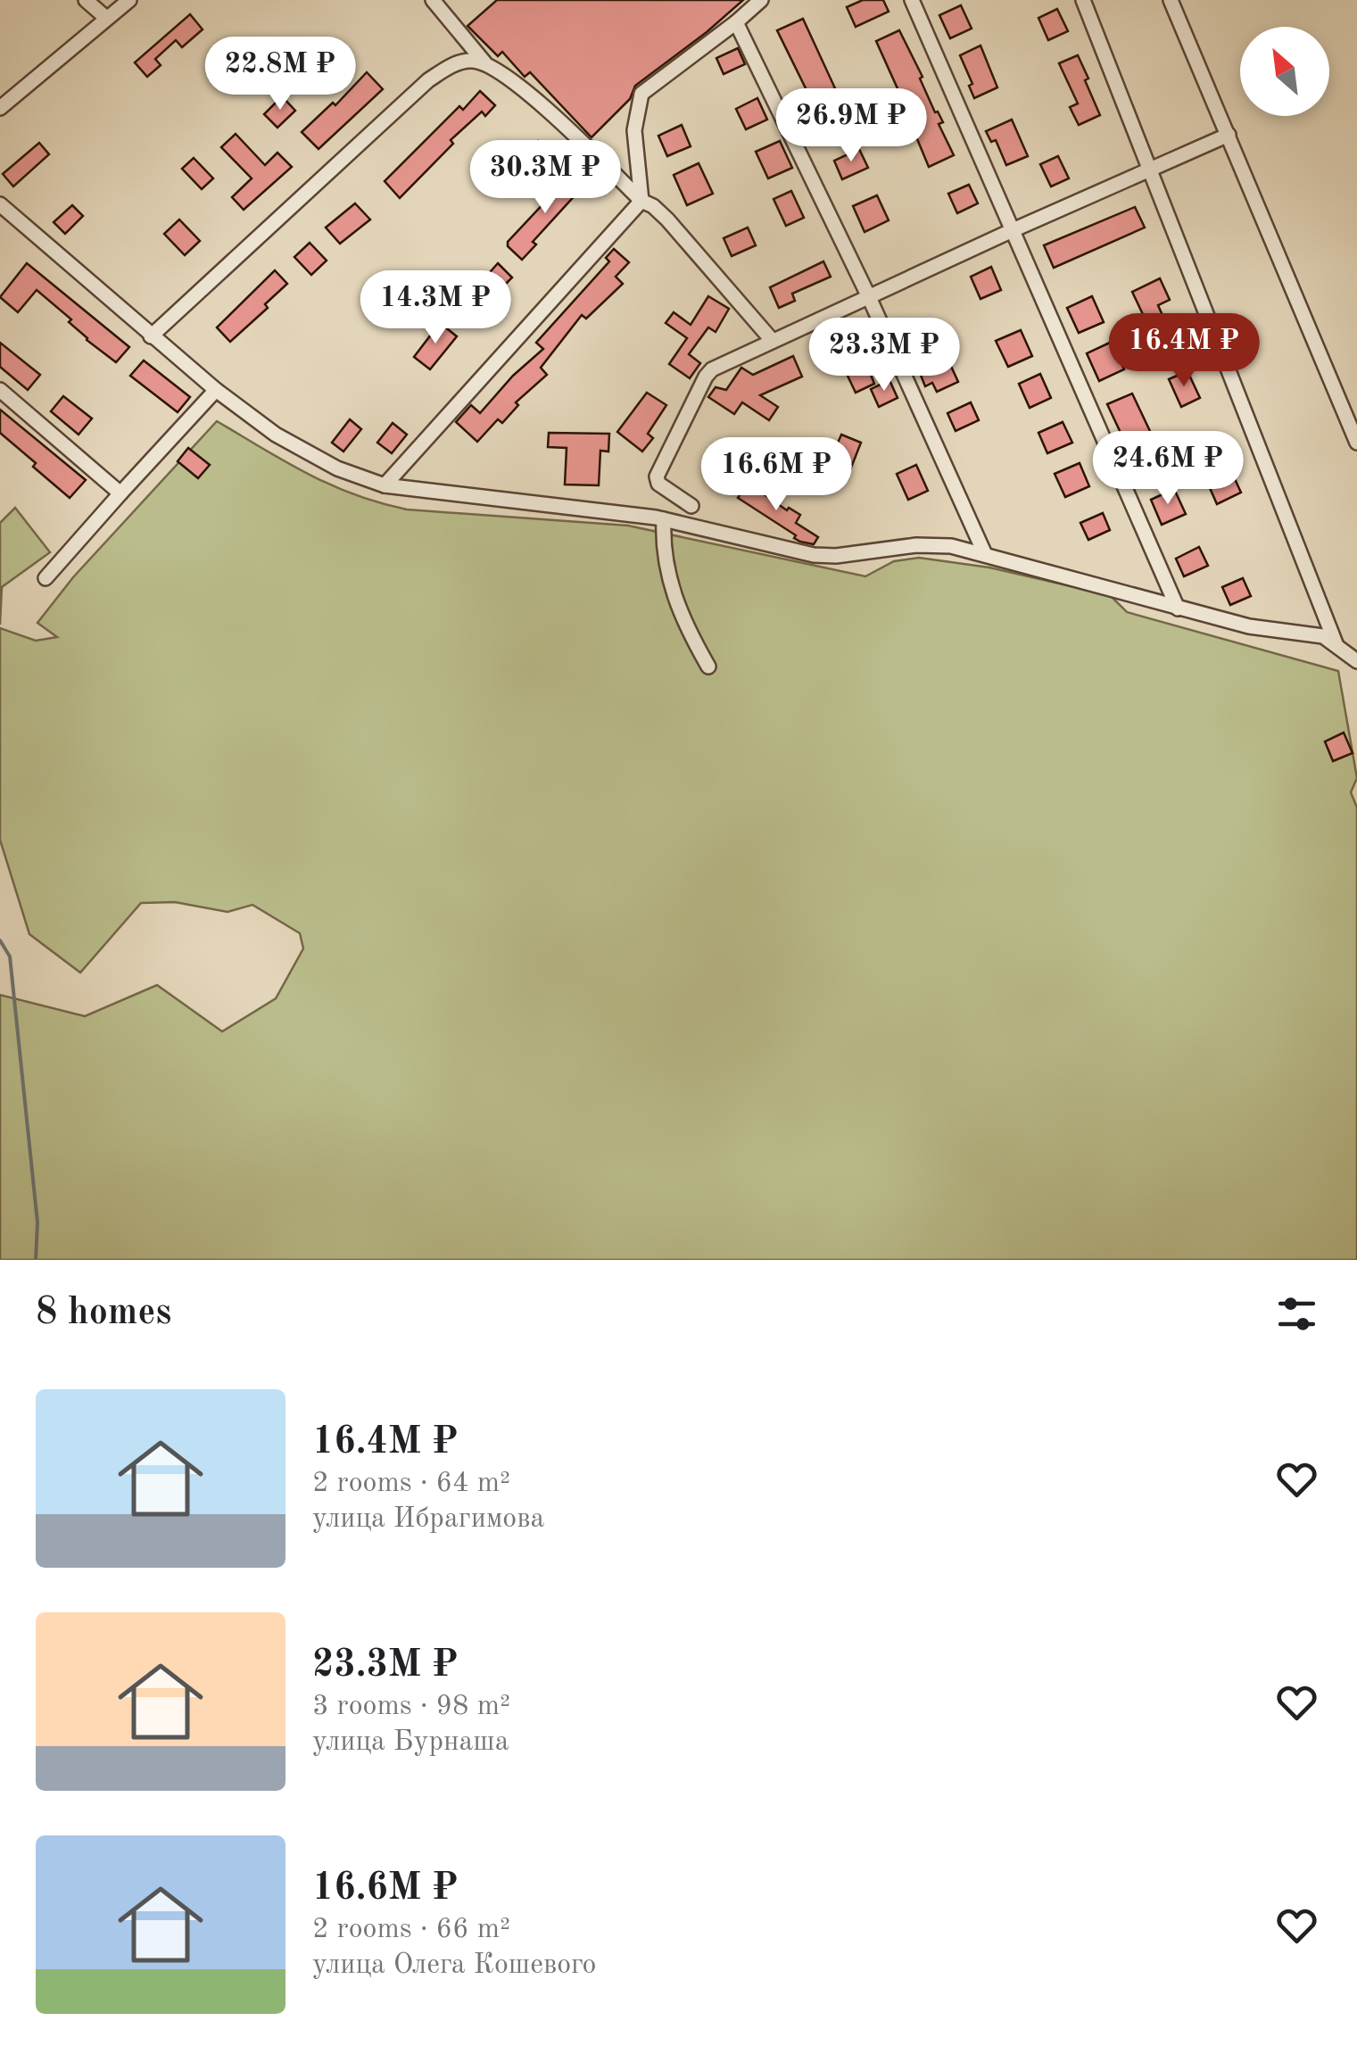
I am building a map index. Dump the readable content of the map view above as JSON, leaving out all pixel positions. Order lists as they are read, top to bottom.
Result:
{
  "north": "top left",
  "page": {
    "price": [
      "22.8M ₽",
      "26.9M ₽",
      "30.3M ₽",
      "14.3M ₽",
      "16.4M ₽",
      "23.3M ₽",
      "24.6M ₽",
      "16.6M ₽"
    ],
    "heading": "8 homes",
    "list": [
      {
        "name": "16.4M ₽",
        "note": "2 rooms · 64 m² · улица Ибрагимова"
      },
      {
        "name": "23.3M ₽",
        "note": "3 rooms · 98 m² · улица Бурнаша"
      },
      {
        "name": "16.6M ₽",
        "note": "2 rooms · 66 m² · улица Олега Кошевого"
      }
    ]
  }
}
